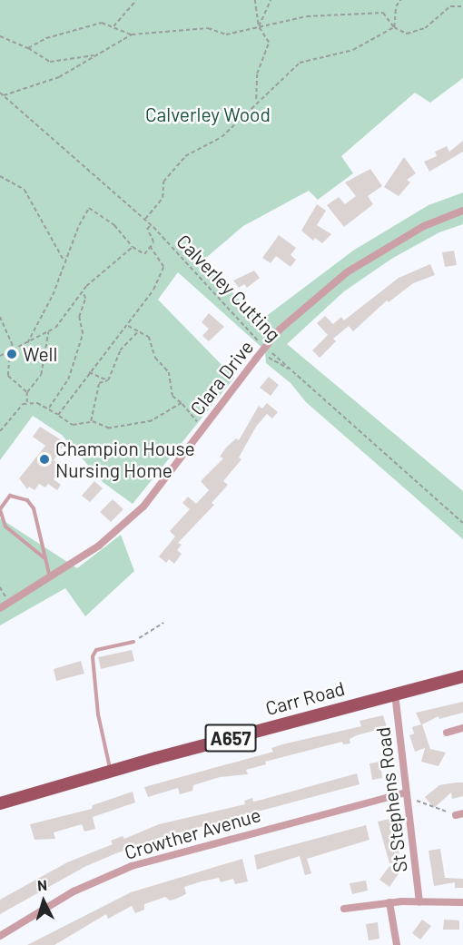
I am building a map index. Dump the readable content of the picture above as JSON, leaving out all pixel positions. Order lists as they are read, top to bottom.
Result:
{
  "streets": {
    "main road": ["Carr Road", "A657"],
    "street": ["Clara Drive", "St Stephens Road", "Crowther Avenue"],
    "path": ["Calverley Cutting"]
  },
  "crossings": [
    ["Calverley Cutting", "Clara Drive"],
    ["Carr Road", "St Stephens Road"],
    ["St Stephens Road", "Crowther Avenue"]
  ],
  "parks": ["Calverley Wood"],
  "places": ["Well", "Champion House Nursing Home"],
  "north": "top"
}
